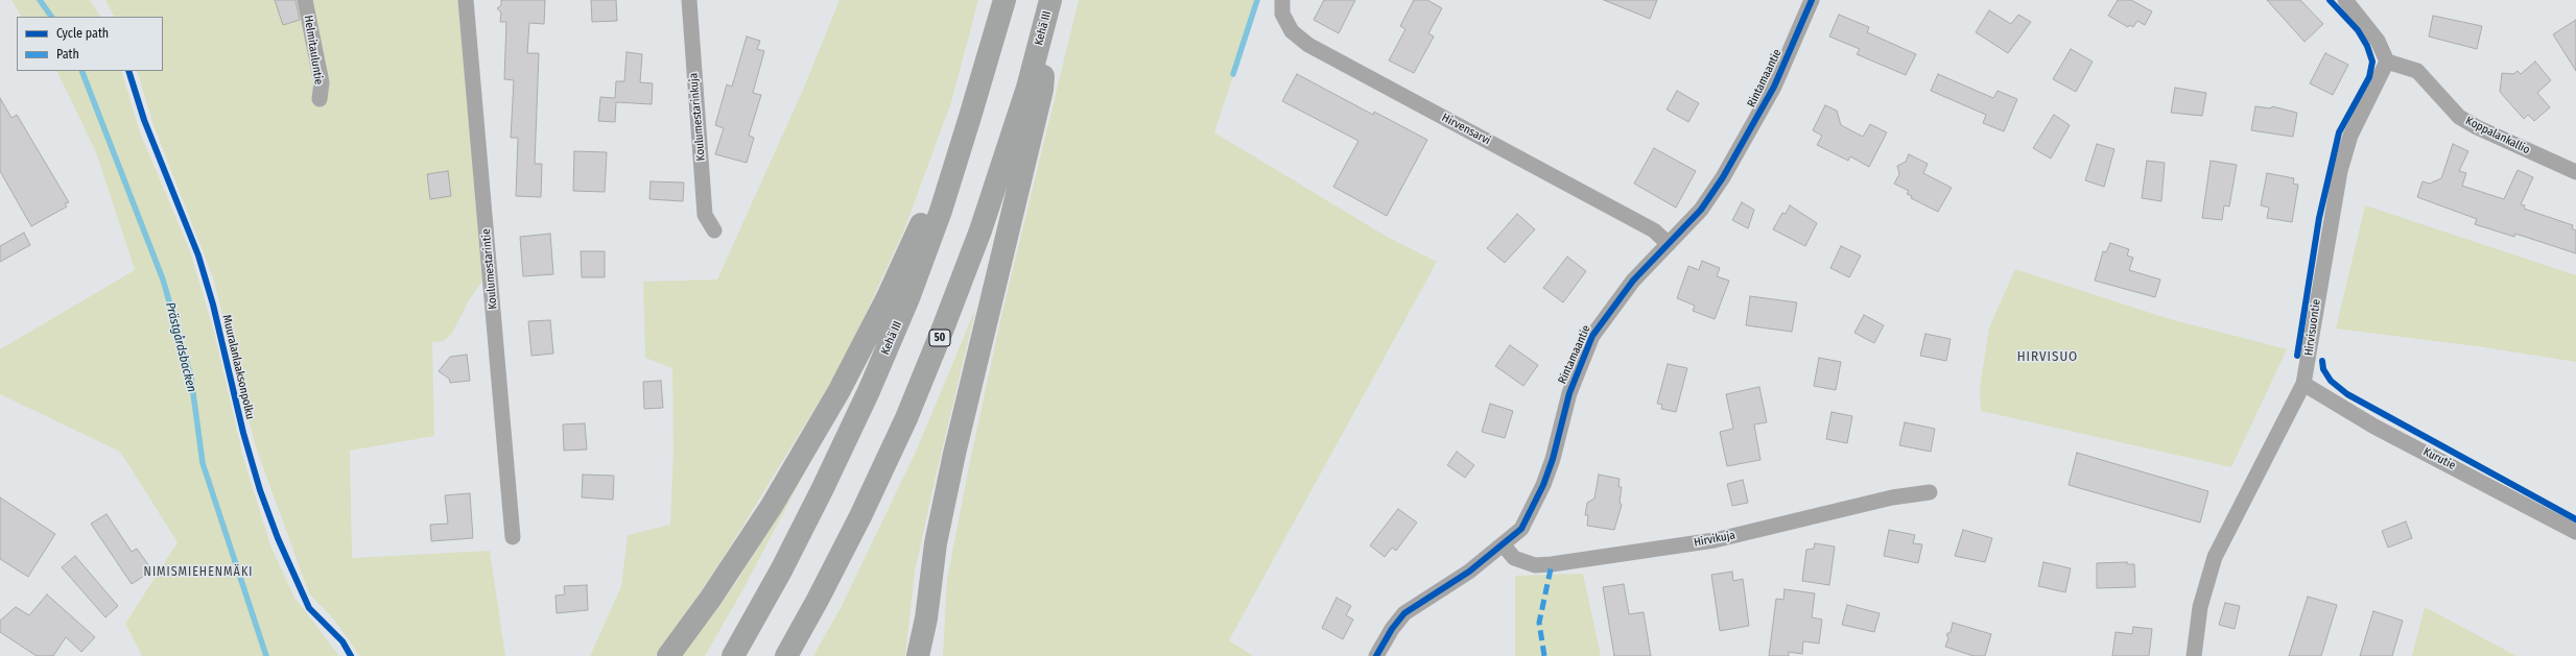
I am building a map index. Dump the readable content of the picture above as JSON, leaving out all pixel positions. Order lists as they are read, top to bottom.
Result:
{
  "streets": {
    "highway": ["Kehä III", "50"],
    "street": [
      "Helmitauluntie",
      "Rintamaantie",
      "Koulumestarinkuja",
      "Hirvensarvi",
      "Koppalankallio",
      "Koulumestarintie",
      "Hirvisuontie",
      "Kurutie",
      "Hirvikuja"
    ],
    "cycle path": ["Muuralanlaaksonpolku"]
  },
  "crossings": [
    ["Rintamaantie", "Hirvensarvi"],
    ["Rintamaantie", "Hirvikuja"],
    ["Koppalankallio", "Hirvisuontie"],
    ["Hirvisuontie", "Kurutie"]
  ],
  "districts": ["HIRVISUO", "NIMISMIEHENMÄKI"],
  "water": ["Prästgårdsbacken"],
  "legend": ["Cycle path", "Path"]
}
